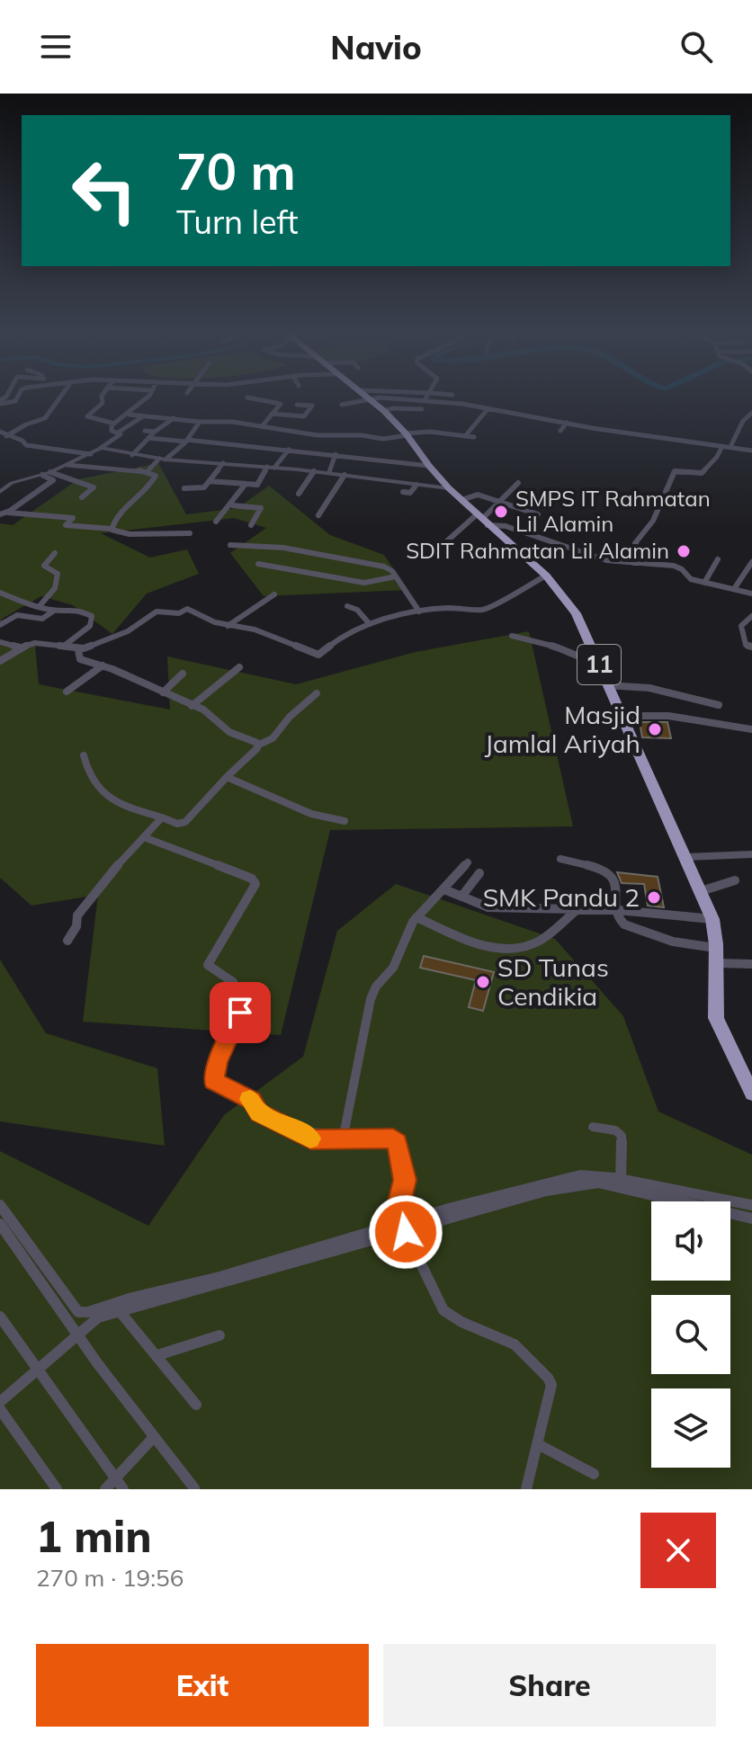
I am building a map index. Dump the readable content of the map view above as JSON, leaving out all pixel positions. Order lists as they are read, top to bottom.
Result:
{
  "streets": {
    "highway": ["11"]
  },
  "places": [
    "SMPS IT Rahmatan Lil Alamin",
    "SDIT Rahmatan Lil Alamin",
    "Masjid Jamlal Ariyah",
    "SMK Pandu 2",
    "SD Tunas Cendikia"
  ],
  "page": {
    "header": "Navio",
    "turn": ["70 m", "Turn left"],
    "heading": ["1 min", "270 m · 19:56"],
    "buttons": ["Exit", "Share"]
  }
}
